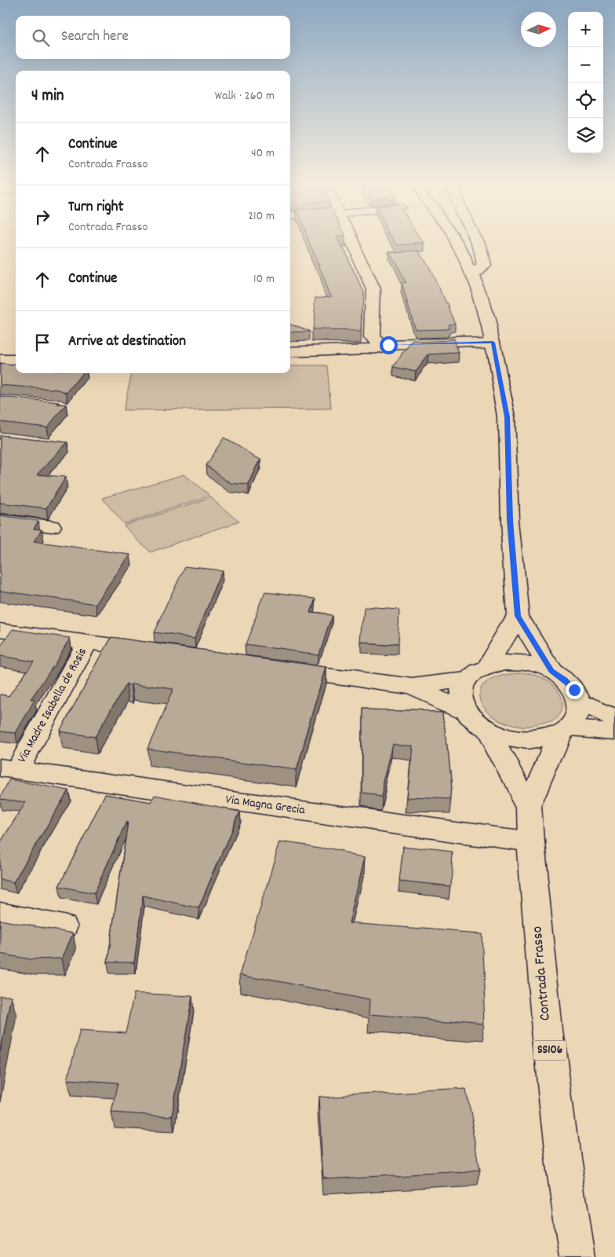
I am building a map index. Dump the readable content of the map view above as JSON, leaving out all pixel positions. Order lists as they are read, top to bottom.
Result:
{
  "streets": {
    "street": [
      "Via Madre Isabella de Rosis",
      "Via Magna Grecia",
      "Contrada Frasso",
      "SS106"
    ]
  },
  "crossings": [
    ["Via Madre Isabella de Rosis", "Via Magna Grecia"],
    ["Via Magna Grecia", "Contrada Frasso"],
    ["Contrada Frasso", "SS106"]
  ],
  "north": "right",
  "page": {
    "map_buttons": ["+", "−"],
    "search": "Search here",
    "heading": ["4 min", "Walk · 260 m"],
    "list": [
      ["Continue", "Contrada Frasso", "40 m"],
      ["Turn right", "Contrada Frasso", "210 m"],
      ["Continue", "10 m"],
      "Arrive at destination"
    ]
  }
}
